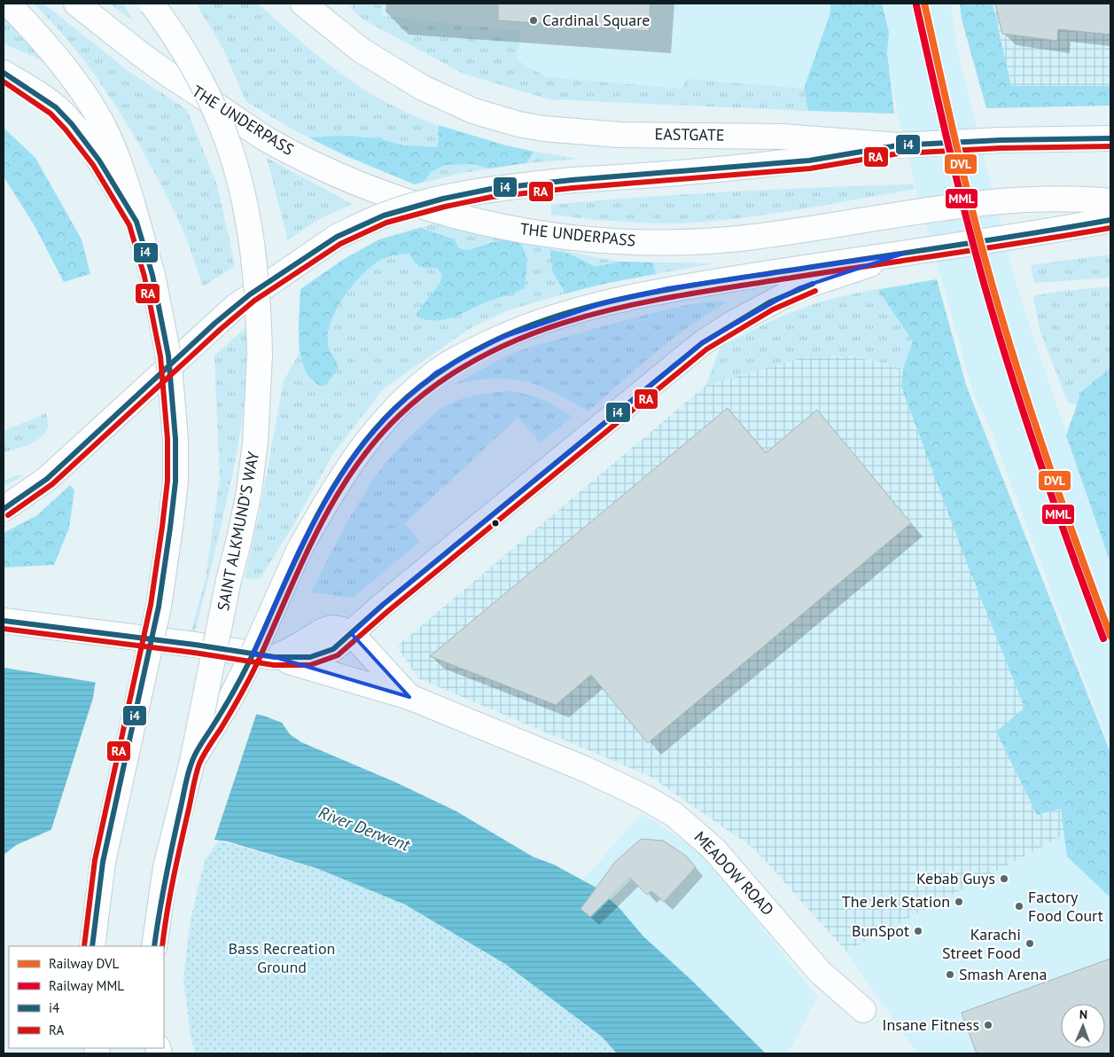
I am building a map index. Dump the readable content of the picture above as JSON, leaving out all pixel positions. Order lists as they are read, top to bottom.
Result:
{
  "streets": {
    "main road": [
      "THE UNDERPASS",
      "EASTGATE",
      "SAINT ALKMUND'S WAY",
      "MEADOW ROAD"
    ]
  },
  "water": ["River Derwent"],
  "parks": ["Bass Recreation Ground"],
  "places": [
    "Cardinal Square",
    "Kebab Guys",
    "The Jerk Station",
    "Factory Food Court",
    "BunSpot",
    "Karachi Street Food",
    "Smash Arena",
    "Insane Fitness"
  ],
  "lines": [
    "rail line DVL",
    "rail line MML",
    "transit line i4",
    "transit line RA"
  ],
  "legend": [
    "Railway DVL",
    "Railway MML",
    "i4",
    "RA"
  ],
  "north": "top"
}
